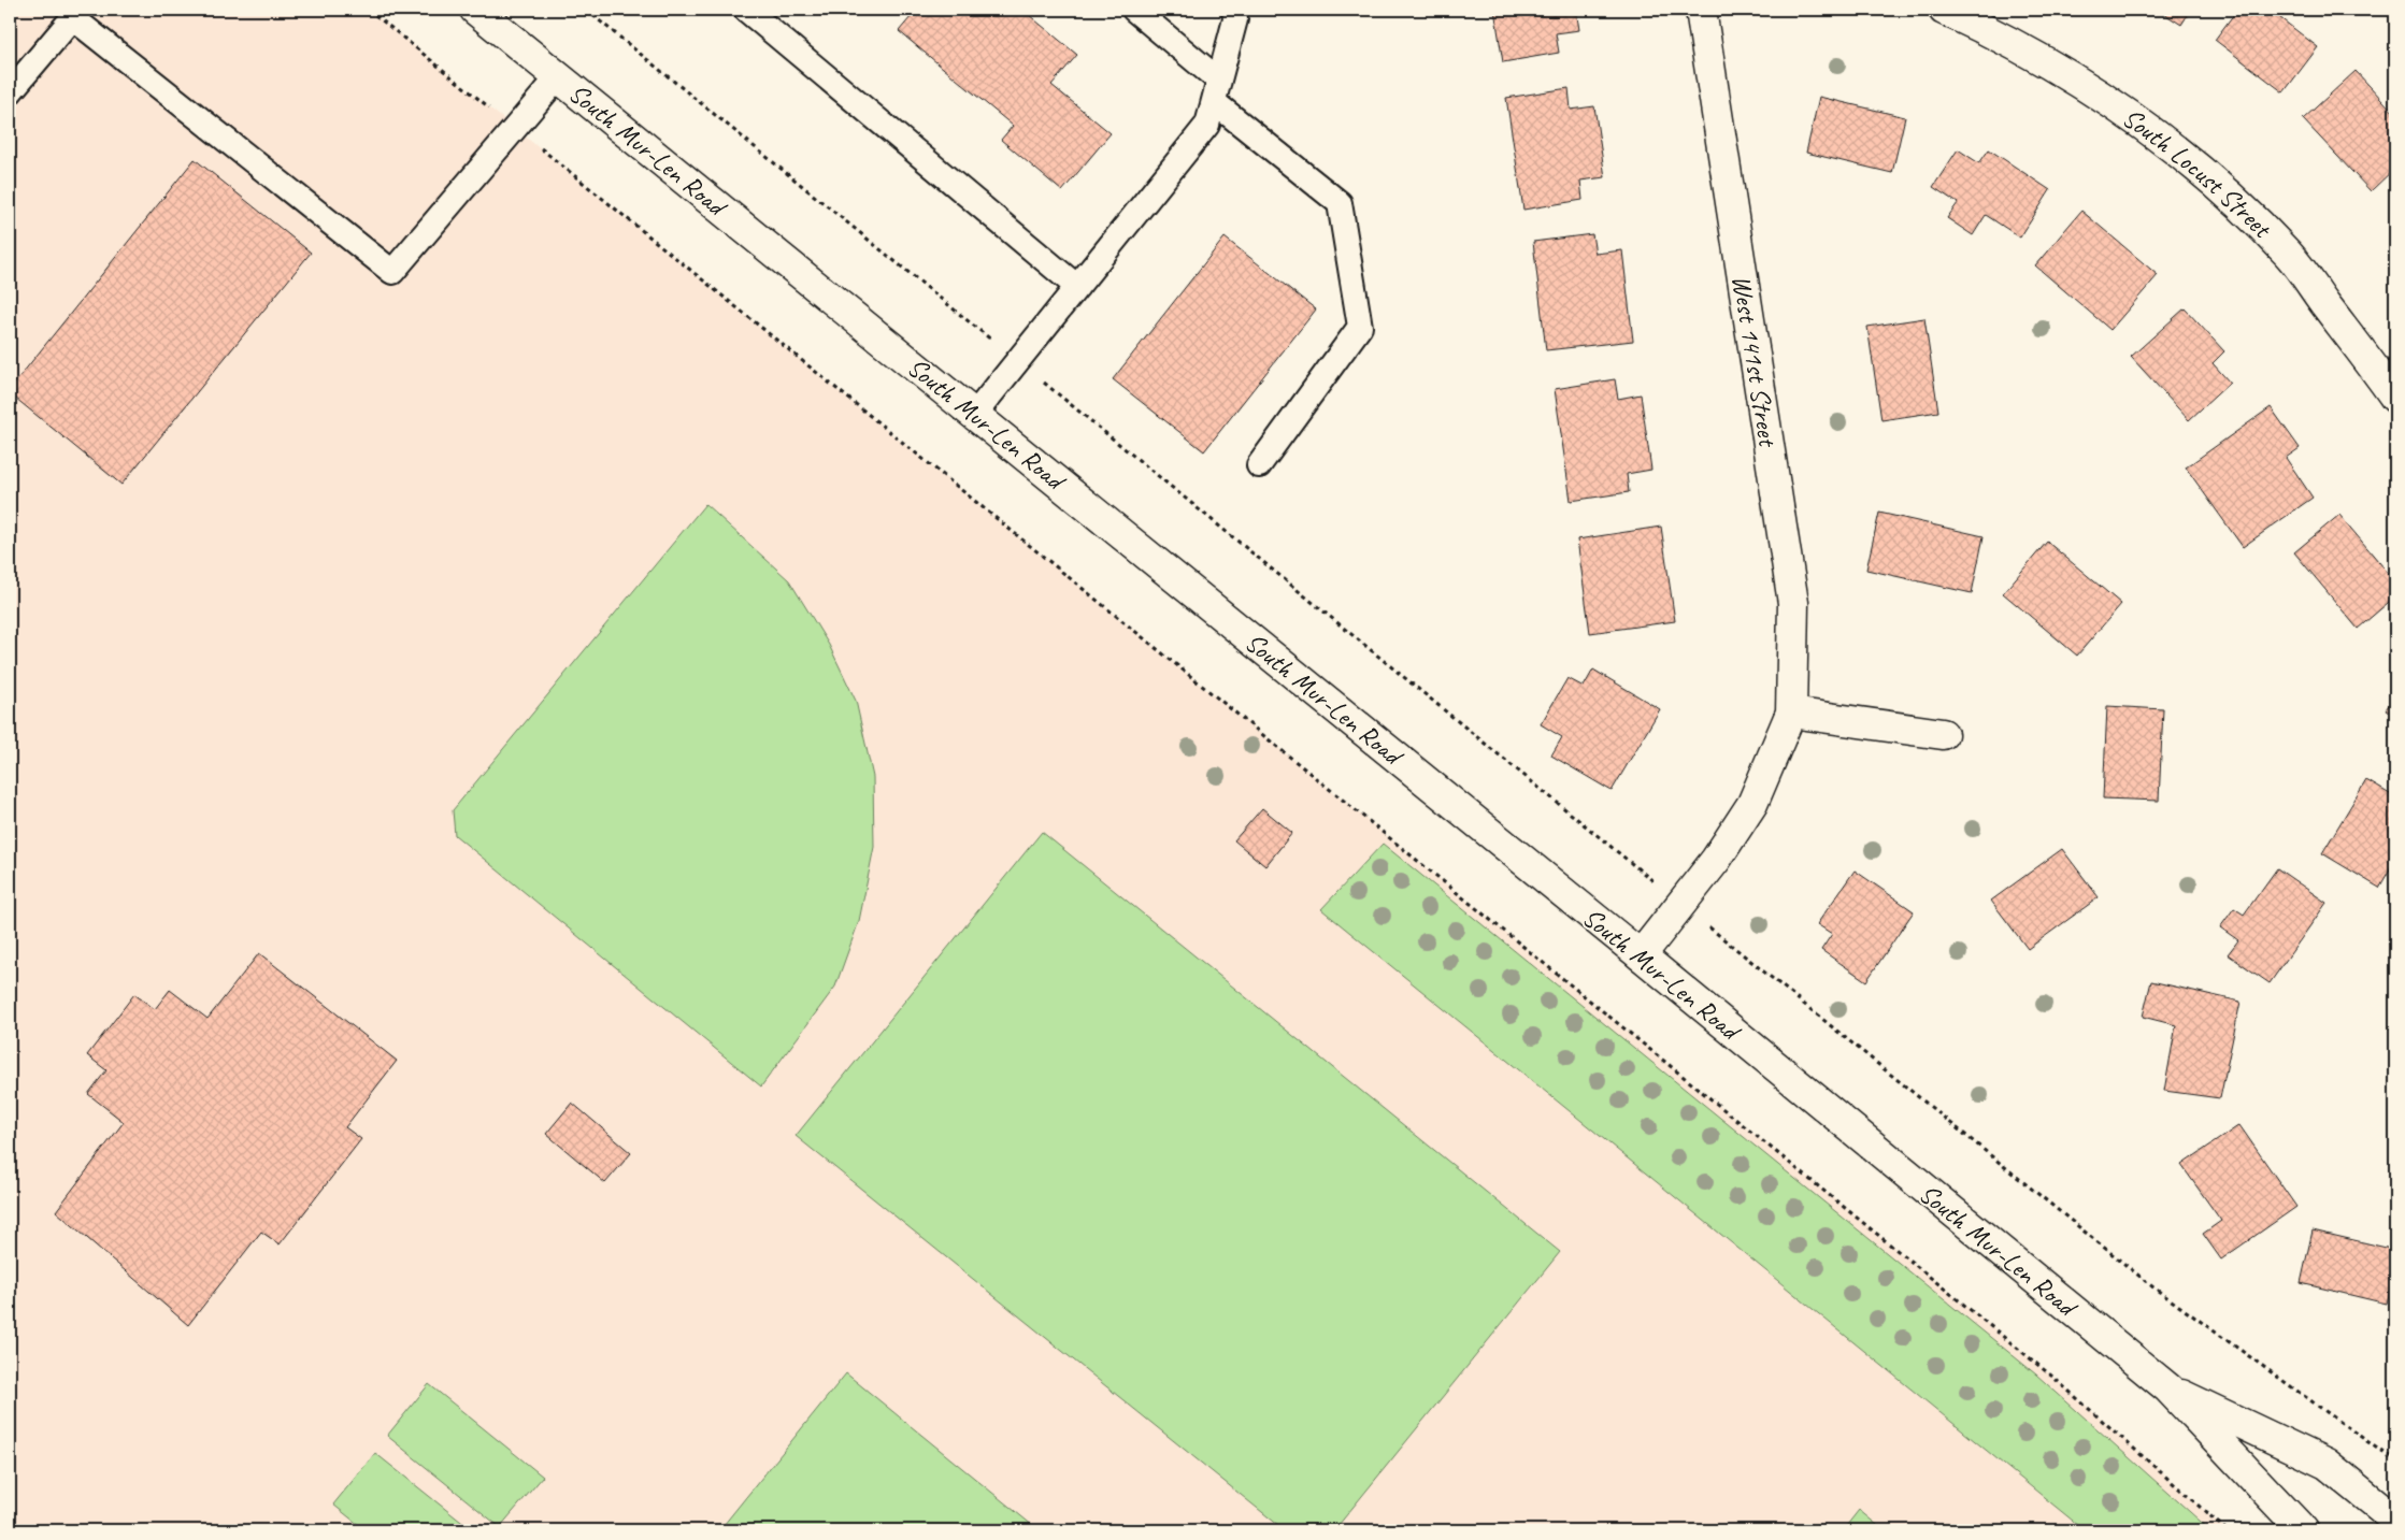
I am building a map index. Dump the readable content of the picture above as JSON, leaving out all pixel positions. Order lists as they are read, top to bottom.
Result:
{
  "streets": {
    "main road": ["South Mur-Len Road", "South Locust Street", "West 141st Street"]
  },
  "crossings": [
    ["South Mur-Len Road", "West 141st Street"]
  ]
}
